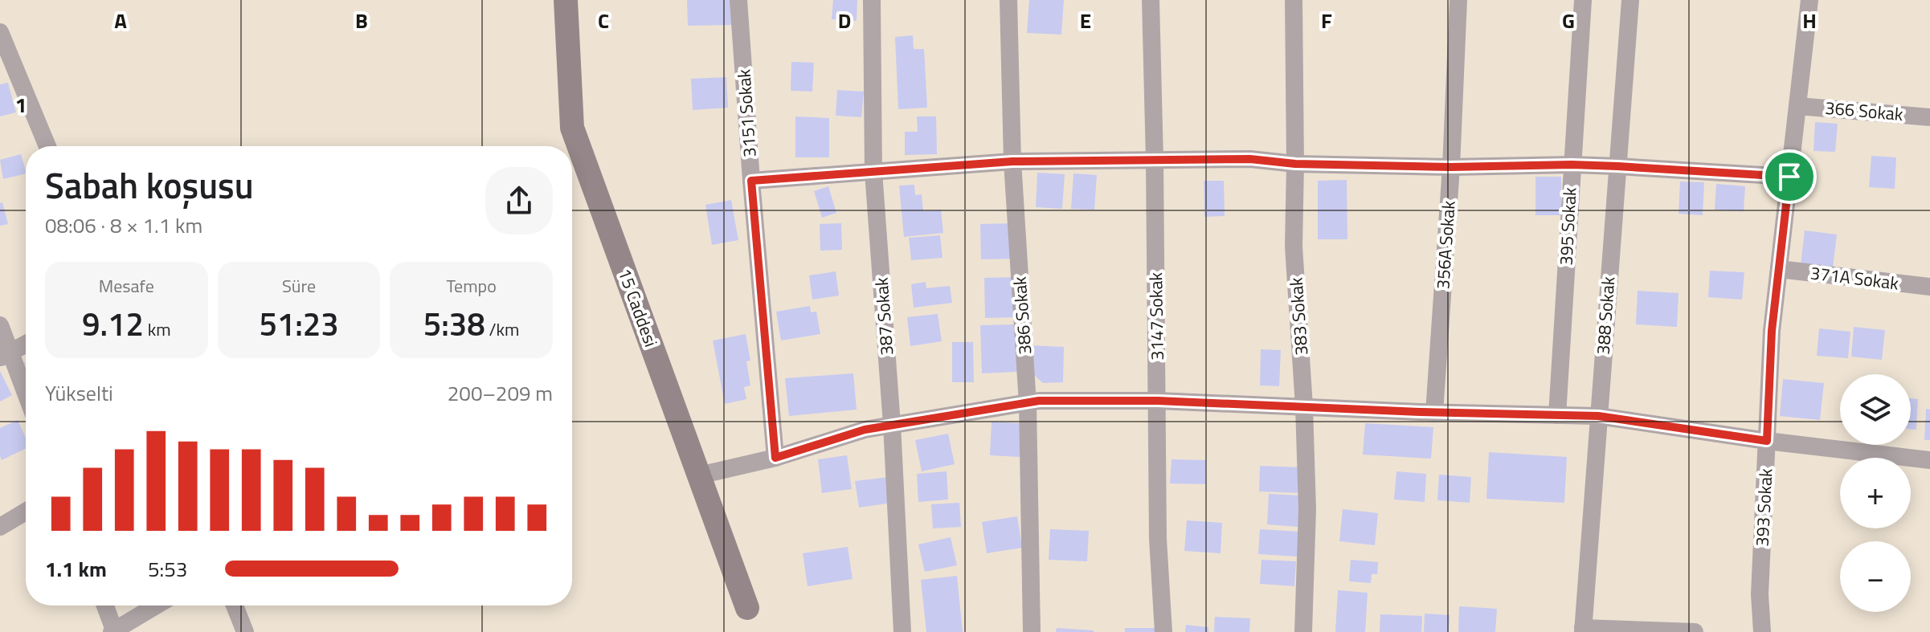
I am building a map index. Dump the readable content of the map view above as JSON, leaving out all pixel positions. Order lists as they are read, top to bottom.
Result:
{
  "streets": {
    "street": [
      "366 Sokak",
      "3151 Sokak",
      "395 Sokak",
      "356A Sokak",
      "371A Sokak",
      "15 Caddesi",
      "386 Sokak",
      "388 Sokak",
      "387 Sokak",
      "3147 Sokak",
      "383 Sokak",
      "393 Sokak"
    ]
  },
  "crossings": [
    ["366 Sokak", "393 Sokak"],
    ["371A Sokak", "393 Sokak"]
  ],
  "page": {
    "heading": ["Sabah koşusu", "08:06 · 8 × 1.1 km"],
    "stats": [
      ["Mesafe", "9.12 km"],
      ["Süre", "51:23"],
      ["Tempo", "5:38 /km"]
    ],
    "chart": ["Yükselti", "200–209 m"],
    "map_buttons": ["+", "−"],
    "list": [
      {
        "name": "1.1 km",
        "note": "5:53"
      }
    ]
  },
  "grid": {
    "columns": [
      "A",
      "B",
      "C",
      "D",
      "E",
      "F",
      "G",
      "H"
    ],
    "rows": ["1"]
  }
}
